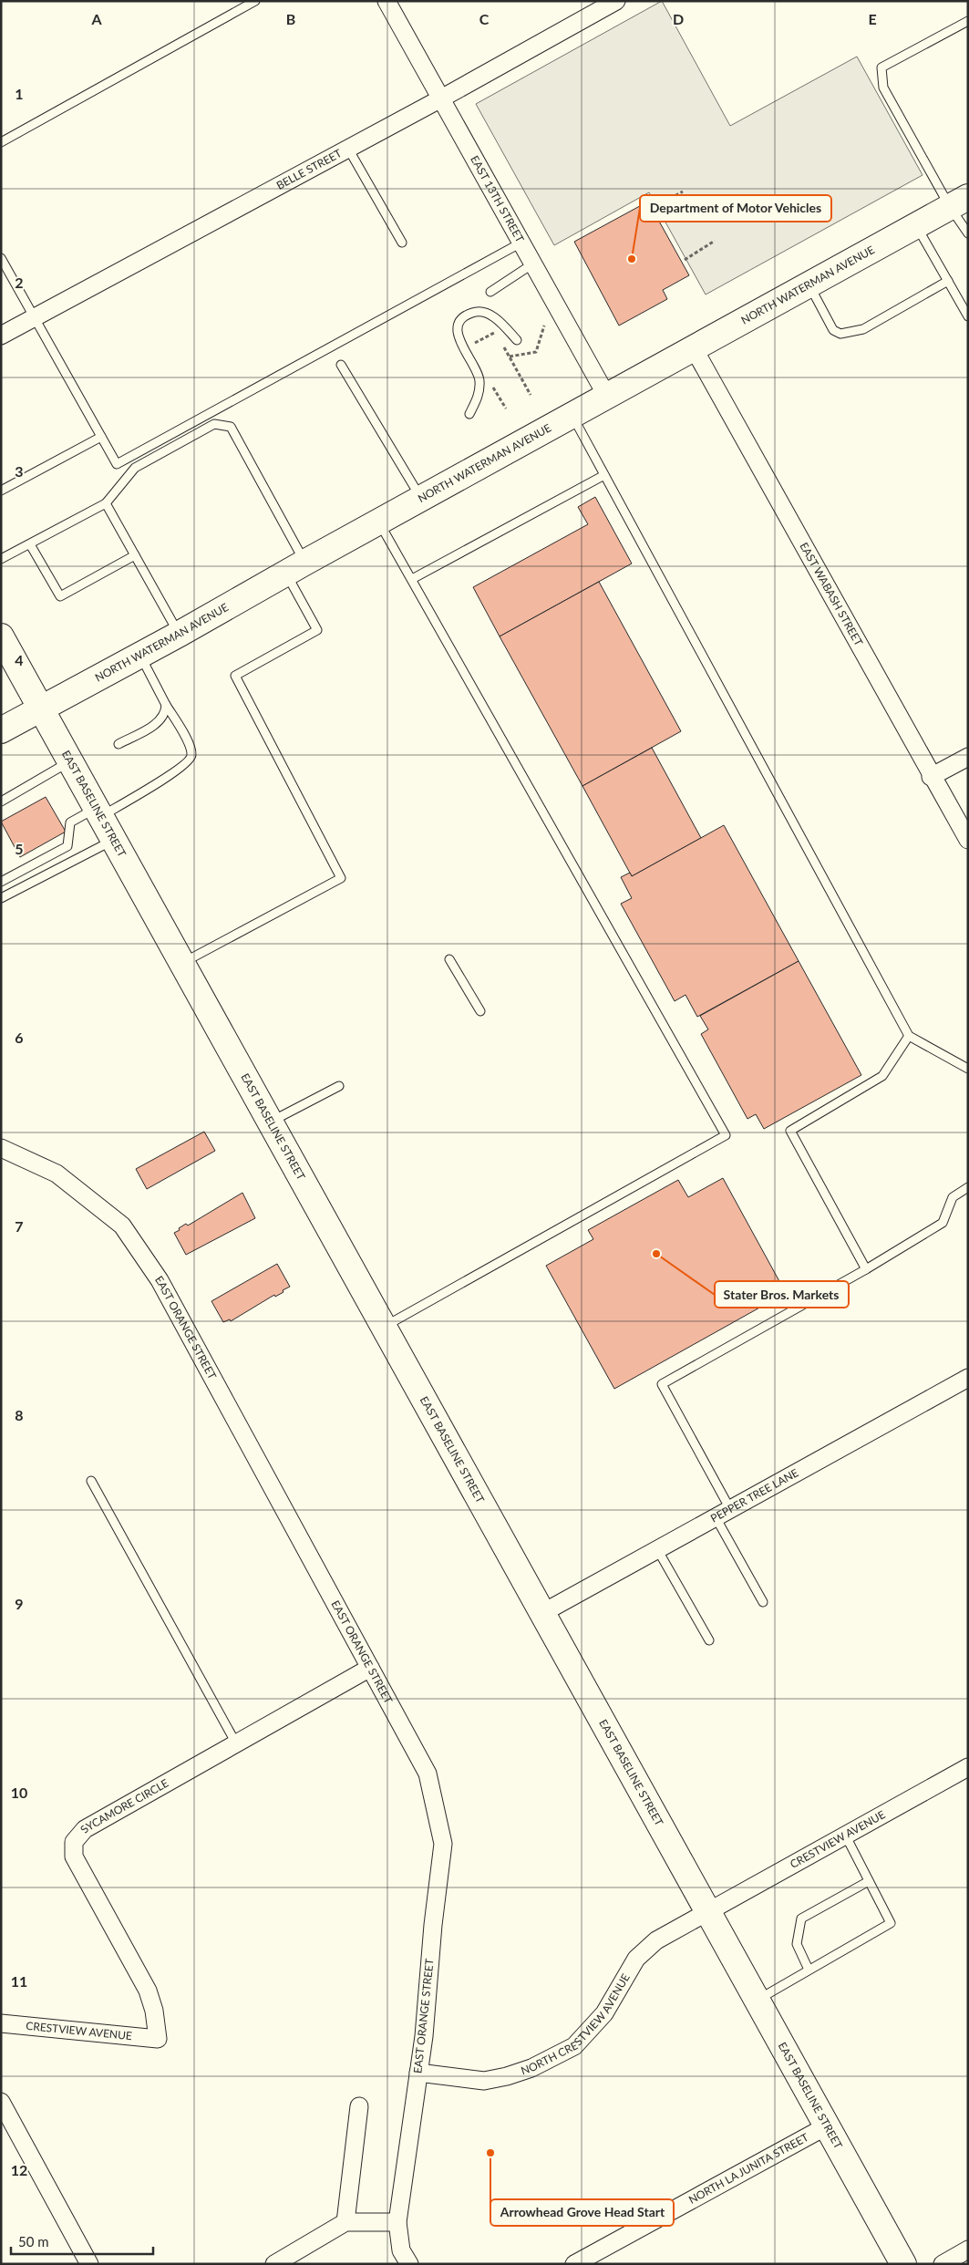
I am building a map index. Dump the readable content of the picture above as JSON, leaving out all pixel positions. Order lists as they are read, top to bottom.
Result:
{
  "streets": {
    "main road": ["NORTH WATERMAN AVENUE", "EAST BASELINE STREET"],
    "street": [
      "BELLE STREET",
      "EAST 13TH STREET",
      "EAST WABASH STREET",
      "EAST ORANGE STREET",
      "PEPPER TREE LANE",
      "SYCAMORE CIRCLE",
      "CRESTVIEW AVENUE",
      "NORTH CRESTVIEW AVENUE",
      "NORTH LA JUNITA STREET"
    ]
  },
  "crossings": [
    ["BELLE STREET", "EAST 13TH STREET"],
    ["EAST 13TH STREET", "NORTH WATERMAN AVENUE"],
    ["NORTH WATERMAN AVENUE", "EAST WABASH STREET"],
    ["NORTH WATERMAN AVENUE", "EAST BASELINE STREET"],
    ["EAST BASELINE STREET", "PEPPER TREE LANE"],
    ["EAST BASELINE STREET", "CRESTVIEW AVENUE"],
    ["EAST BASELINE STREET", "NORTH CRESTVIEW AVENUE"],
    ["EAST BASELINE STREET", "NORTH LA JUNITA STREET"],
    ["EAST ORANGE STREET", "SYCAMORE CIRCLE"],
    ["EAST ORANGE STREET", "NORTH CRESTVIEW AVENUE"],
    ["SYCAMORE CIRCLE", "CRESTVIEW AVENUE"],
    ["CRESTVIEW AVENUE", "NORTH CRESTVIEW AVENUE"]
  ],
  "places": ["Department of Motor Vehicles", "Stater Bros. Markets", "Arrowhead Grove Head Start"],
  "scale_bar": "50 m",
  "grid": {
    "columns": [
      "A",
      "B",
      "C",
      "D",
      "E"
    ],
    "rows": [
      "1",
      "2",
      "3",
      "4",
      "5",
      "6",
      "7",
      "8",
      "9",
      "10",
      "11",
      "12"
    ]
  }
}
